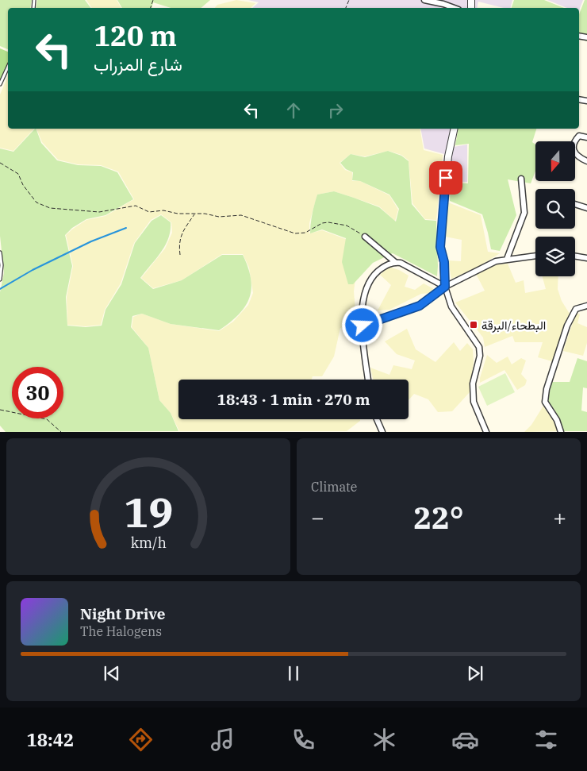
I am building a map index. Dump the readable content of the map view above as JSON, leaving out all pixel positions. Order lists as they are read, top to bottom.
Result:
{
  "places": {
    "transit": ["البطحاء/البرقة"]
  },
  "north": "bottom",
  "page": {
    "turn": ["120 m", "شارع المزراب"],
    "limit": "30",
    "trip": "18:43 · 1 min · 270 m",
    "tile": "Climate",
    "heat": ["−", "22°", "+"],
    "song": ["Night Drive", "The Halogens"],
    "tabs": "18:42",
    "gauge": ["19", "km/h"]
  }
}
